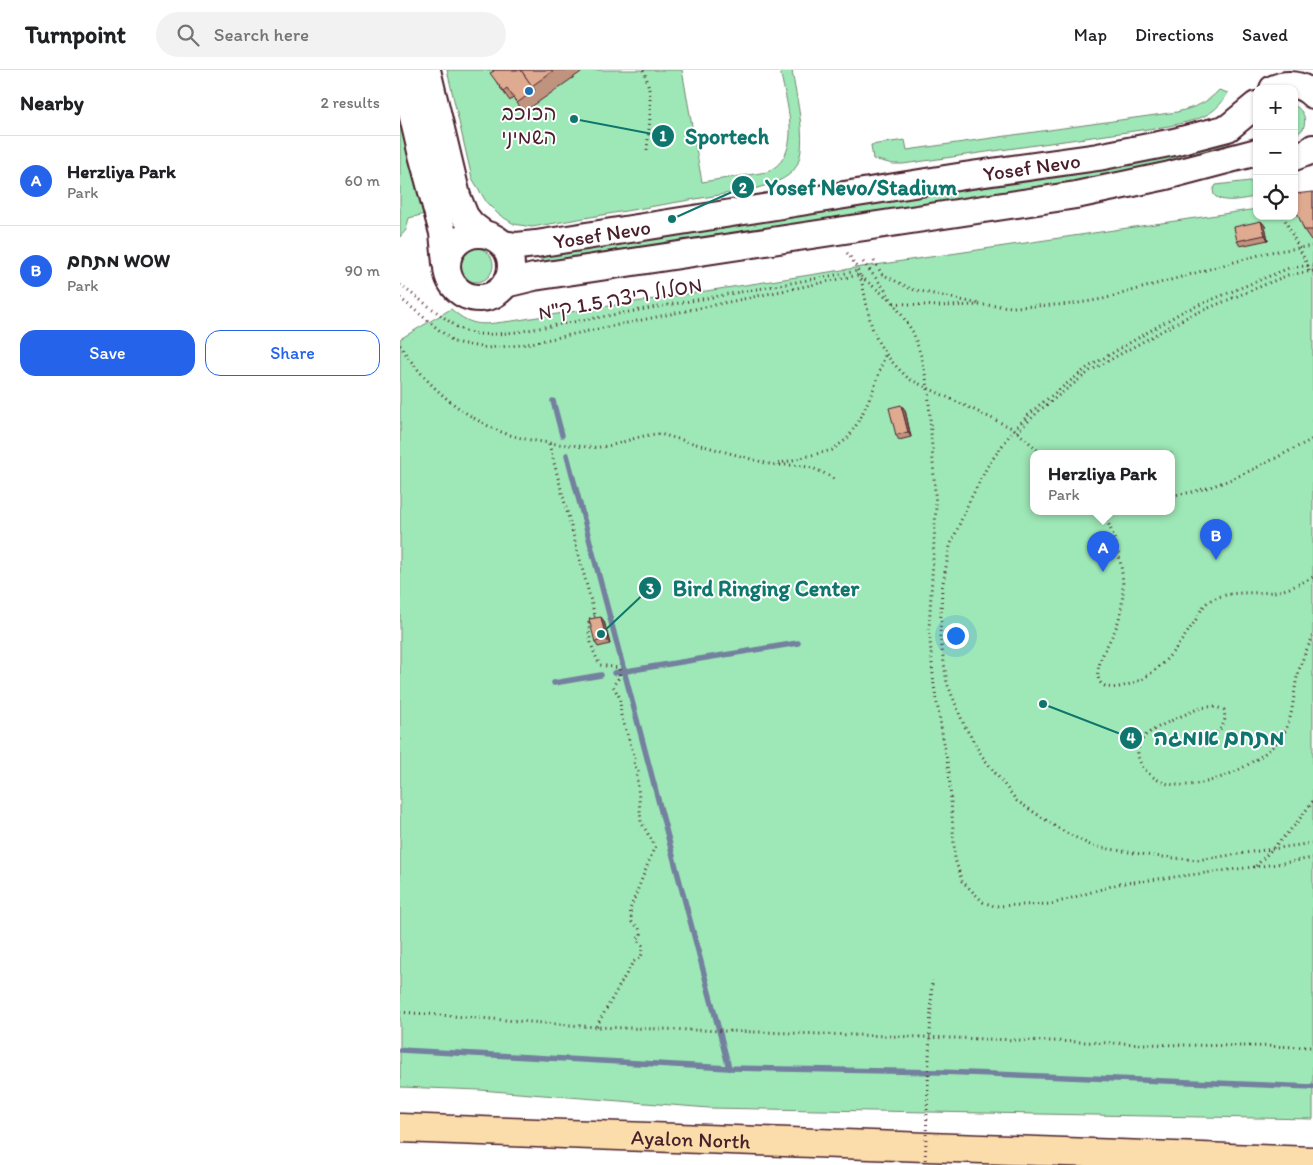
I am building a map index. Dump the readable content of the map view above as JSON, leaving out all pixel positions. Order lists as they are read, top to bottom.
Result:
{
  "streets": {
    "highway": ["Ayalon North"],
    "street": ["Yosef Nevo"],
    "path": ["מסלול ריצה 1.5 ק\"מ"]
  },
  "places": [
    "הכוכב השמיני",
    "Sportech",
    "Yosef Nevo/Stadium",
    "Bird Ringing Center",
    "מתחם אומגה"
  ],
  "page": {
    "header": "Turnpoint",
    "search": "Search here",
    "nav": ["Map", "Directions", "Saved"],
    "heading": ["Nearby", "2 results"],
    "map_buttons": ["+", "−"],
    "list": [
      {
        "mark": "A",
        "name": "Herzliya Park",
        "note": "Park",
        "value": "60 m"
      },
      {
        "mark": "B",
        "name": "מתחם WOW",
        "note": "Park",
        "value": "90 m"
      }
    ],
    "buttons": ["Save", "Share"],
    "popup": ["Herzliya Park", "Park"],
    "pins": ["B", "A"]
  }
}
